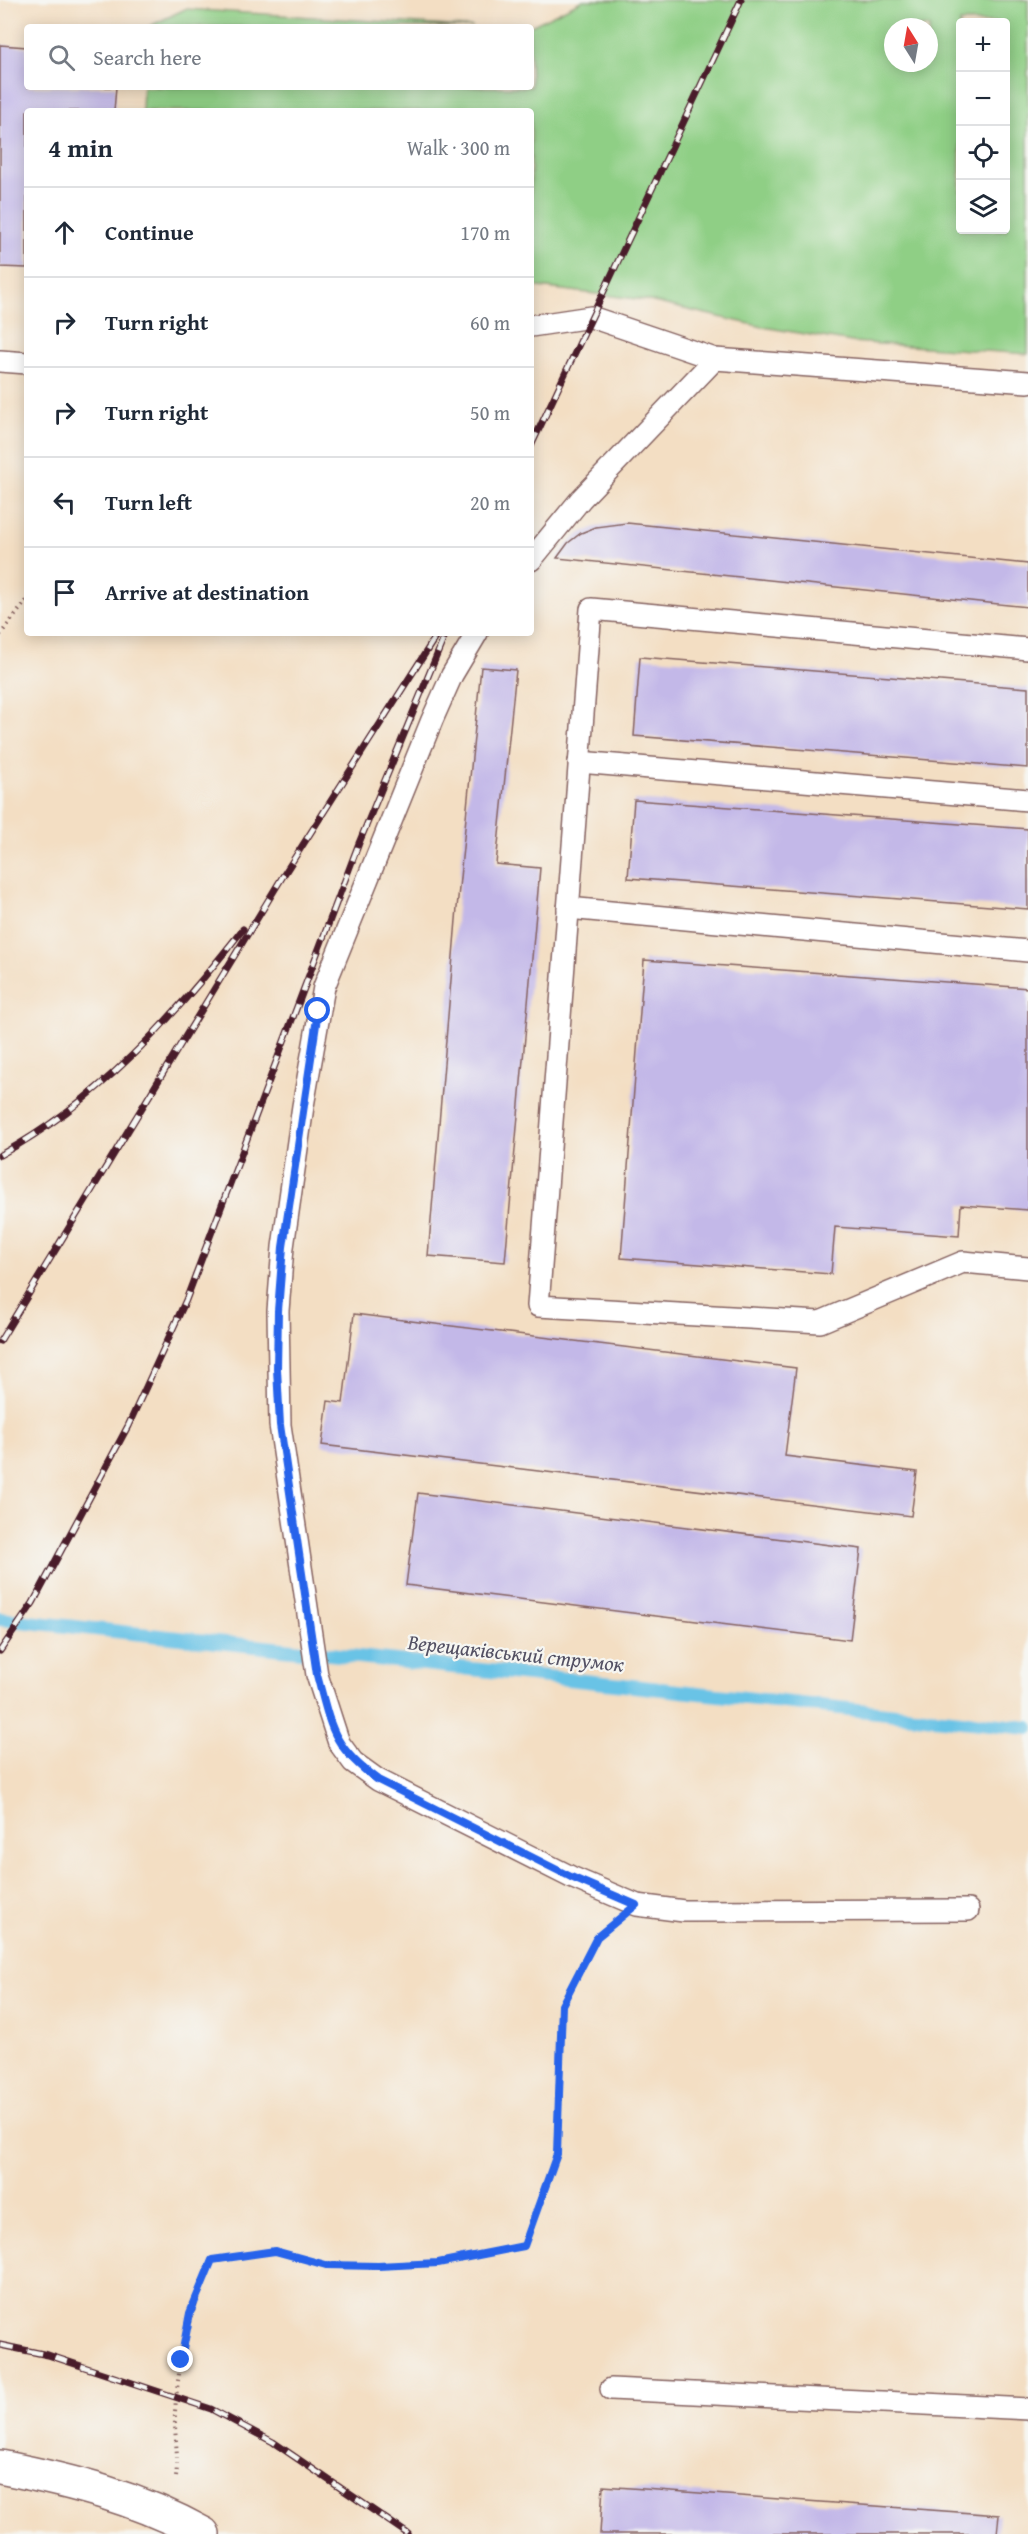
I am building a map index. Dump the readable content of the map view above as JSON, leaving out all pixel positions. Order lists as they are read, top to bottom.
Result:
{
  "water": ["Верещаківський струмок"],
  "north": "top",
  "page": {
    "map_buttons": ["+", "−"],
    "search": "Search here",
    "heading": ["4 min", "Walk · 300 m"],
    "list": [
      ["Continue", "170 m"],
      ["Turn right", "60 m"],
      ["Turn right", "50 m"],
      ["Turn left", "20 m"],
      "Arrive at destination"
    ]
  }
}
